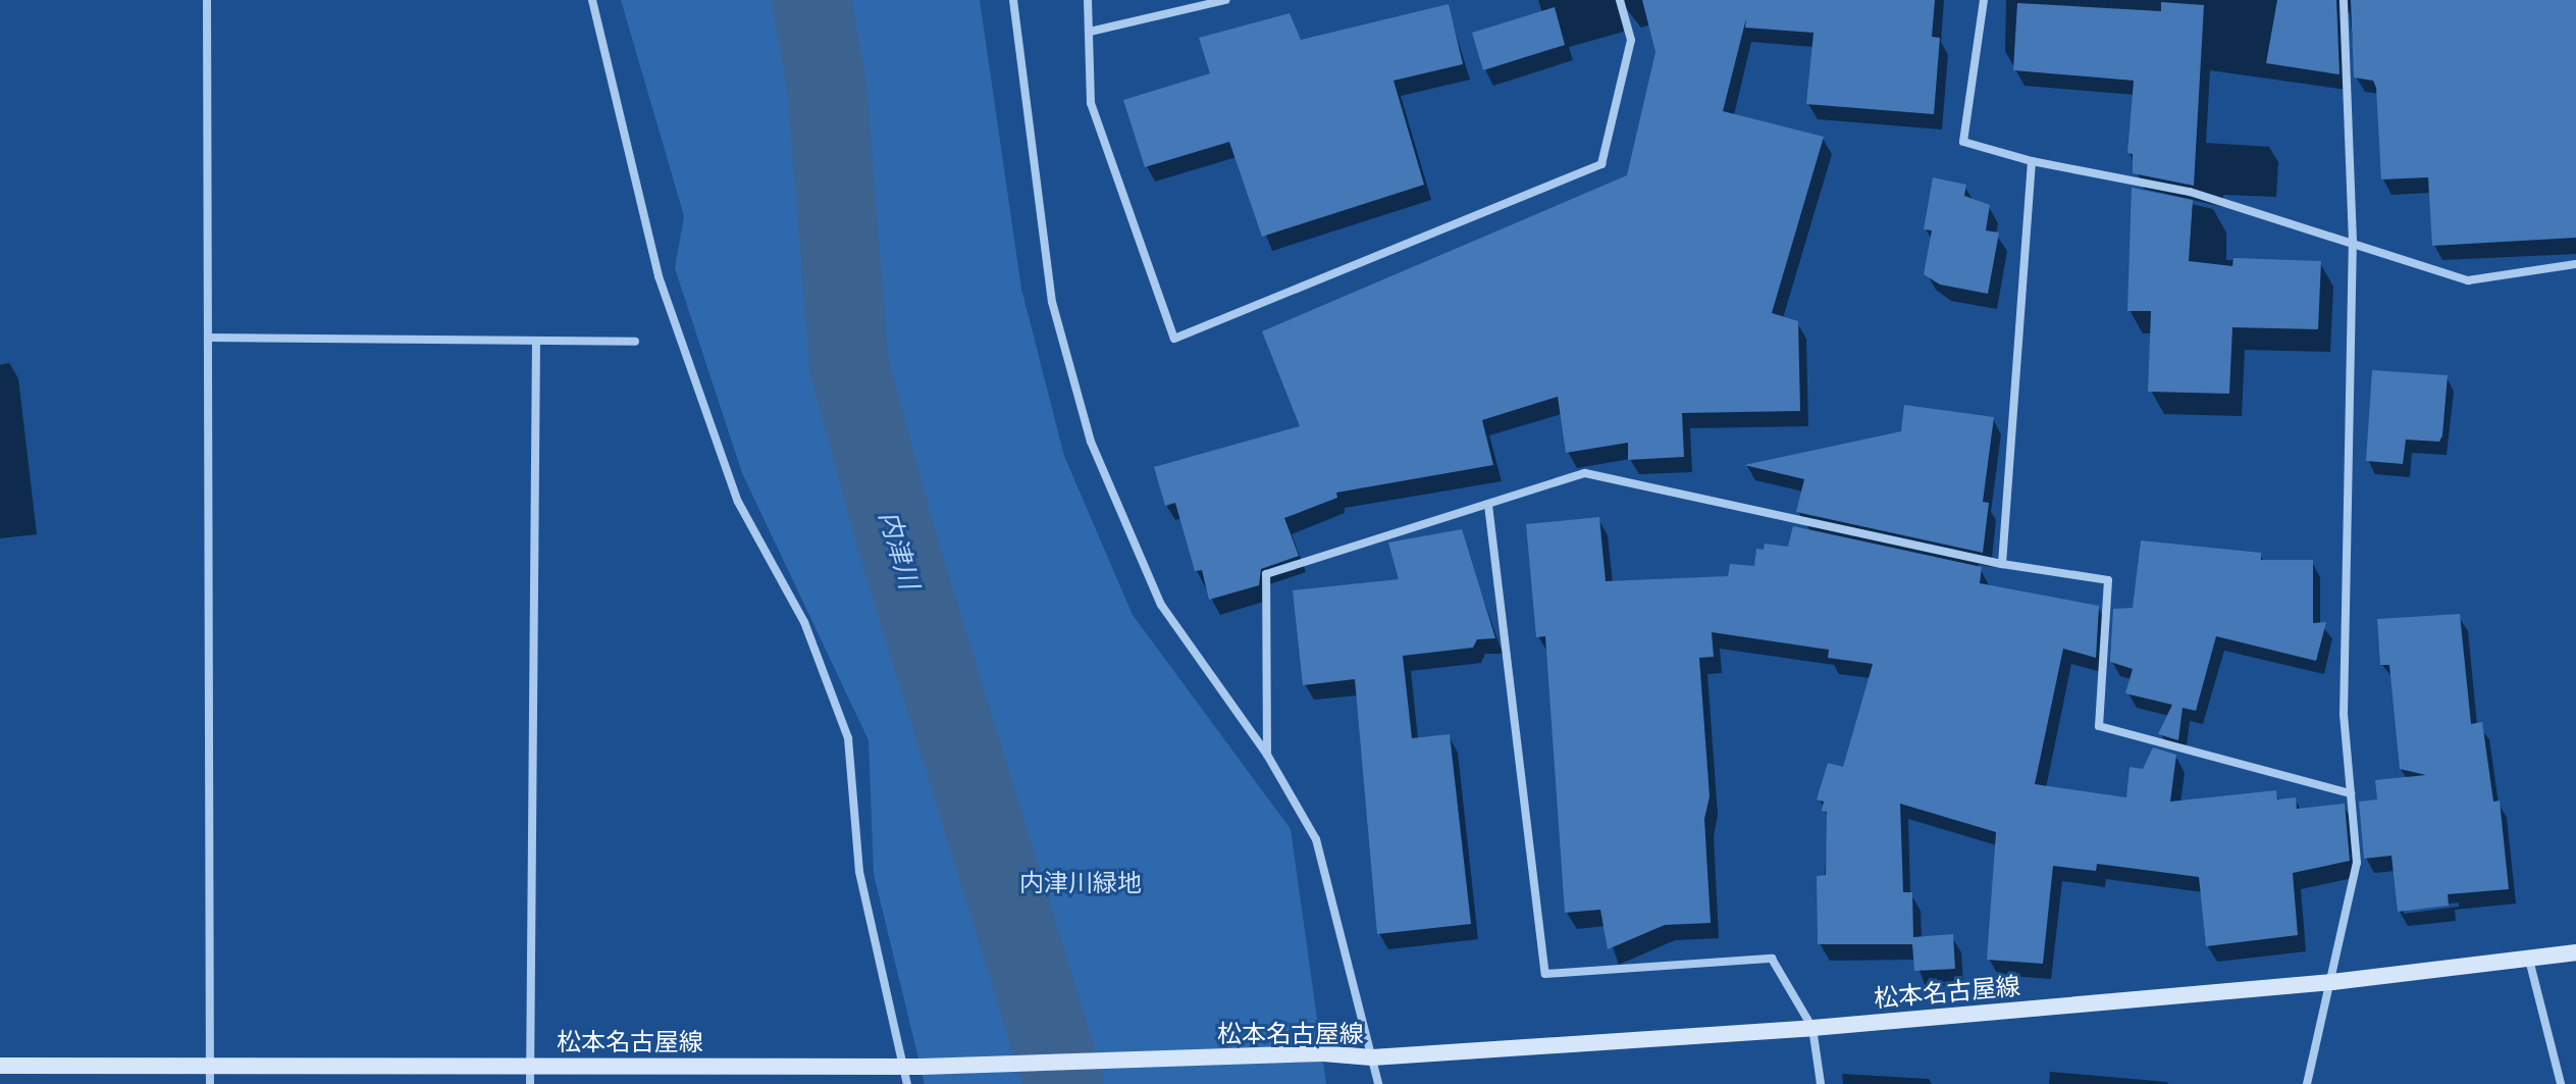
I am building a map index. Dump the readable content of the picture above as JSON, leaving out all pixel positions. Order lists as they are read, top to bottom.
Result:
{
  "streets": {
    "main road": ["松本名古屋線"]
  },
  "water": ["内津川"],
  "parks": ["内津川緑地"]
}
